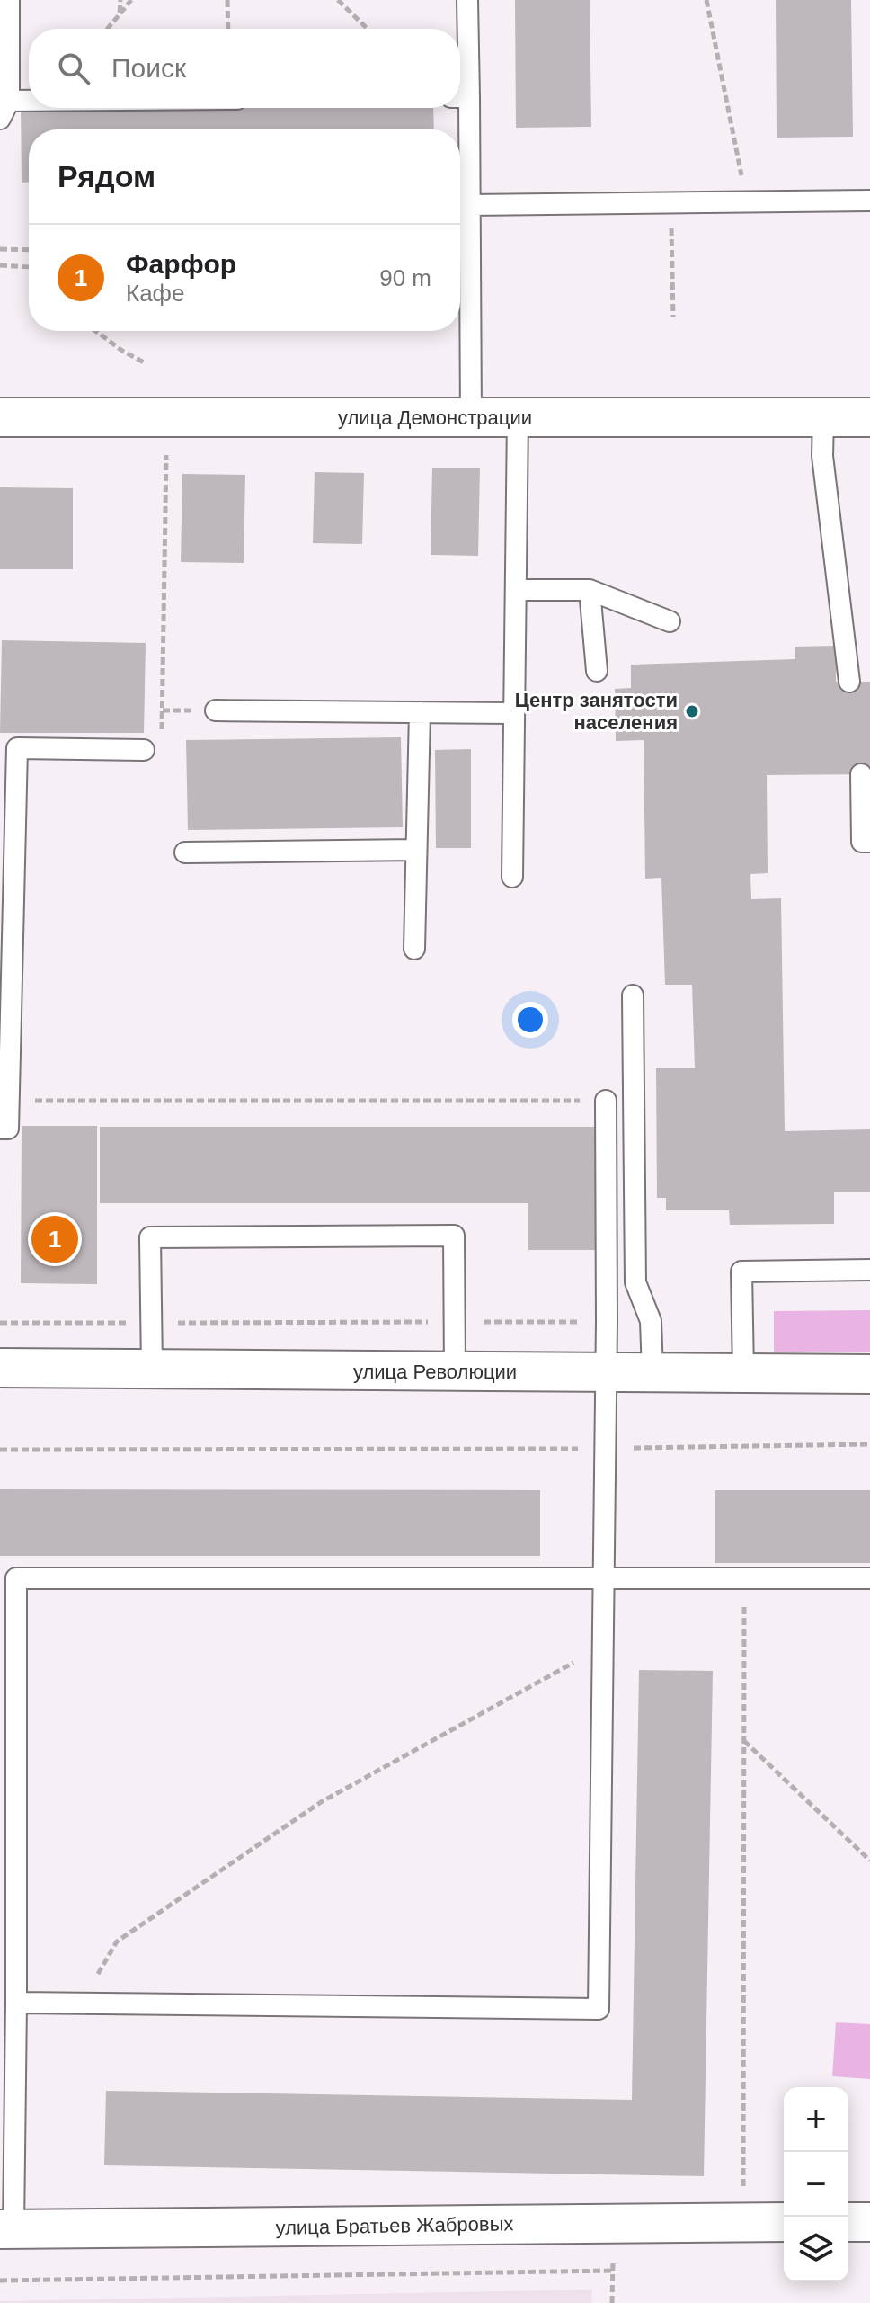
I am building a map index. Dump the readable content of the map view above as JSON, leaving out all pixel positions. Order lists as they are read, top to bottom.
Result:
{
  "streets": {
    "street": ["улица Демонстрации", "улица Революции", "улица Братьев Жабровых"]
  },
  "places": ["Центр занятости населения"],
  "page": {
    "search": "Поиск",
    "heading": "Рядом",
    "list": [
      {
        "mark": "1",
        "name": "Фарфор",
        "note": "Кафе",
        "value": "90 m"
      }
    ],
    "pins": "1",
    "map_buttons": ["+", "−"]
  }
}
